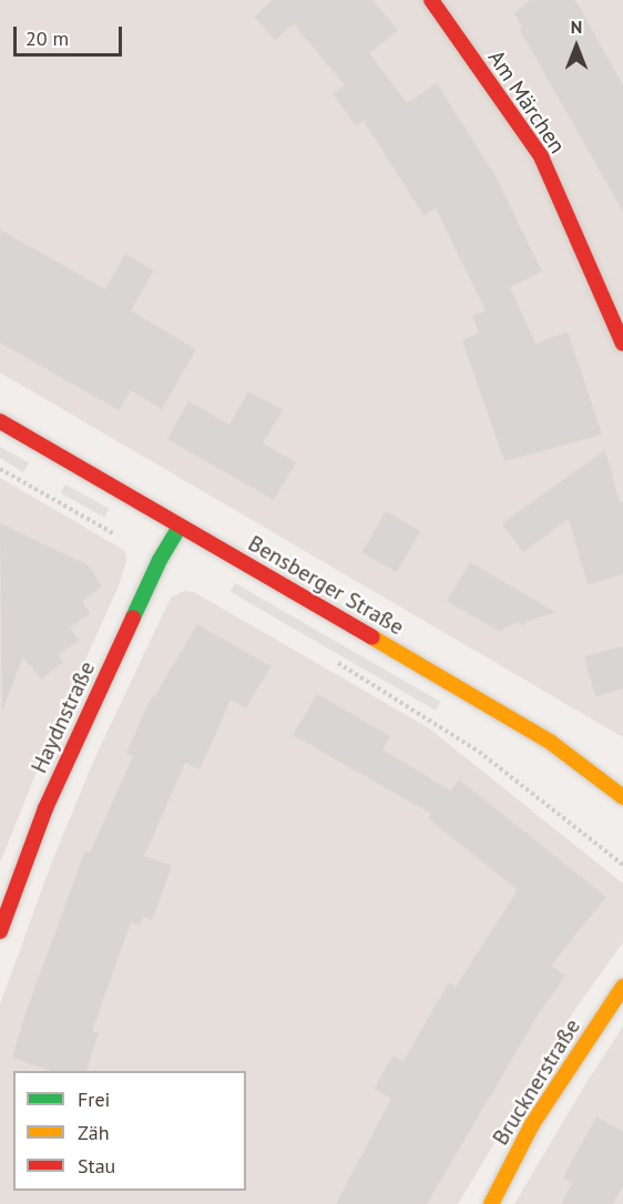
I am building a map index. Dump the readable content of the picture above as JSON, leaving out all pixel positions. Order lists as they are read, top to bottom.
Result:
{
  "streets": {
    "street": [
      "Am Märchen",
      "Bensberger Straße",
      "Haydnstraße",
      "Brucknerstraße"
    ]
  },
  "crossings": [
    ["Bensberger Straße", "Haydnstraße"]
  ],
  "legend": ["Frei", "Zäh", "Stau"],
  "scale_bar": "20 m",
  "north": "top"
}
